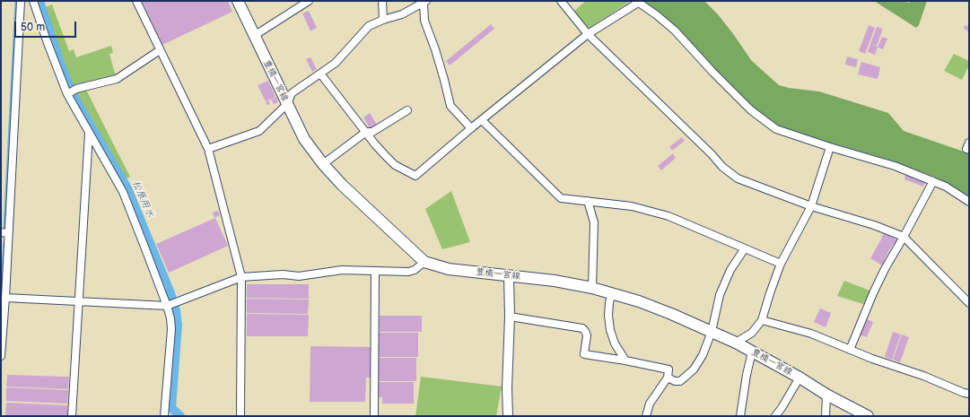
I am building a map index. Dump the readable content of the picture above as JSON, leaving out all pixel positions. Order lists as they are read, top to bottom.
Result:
{
  "streets": {
    "main road": ["豊橋一宮線"]
  },
  "water": ["松原用水"],
  "scale_bar": "50 m"
}
